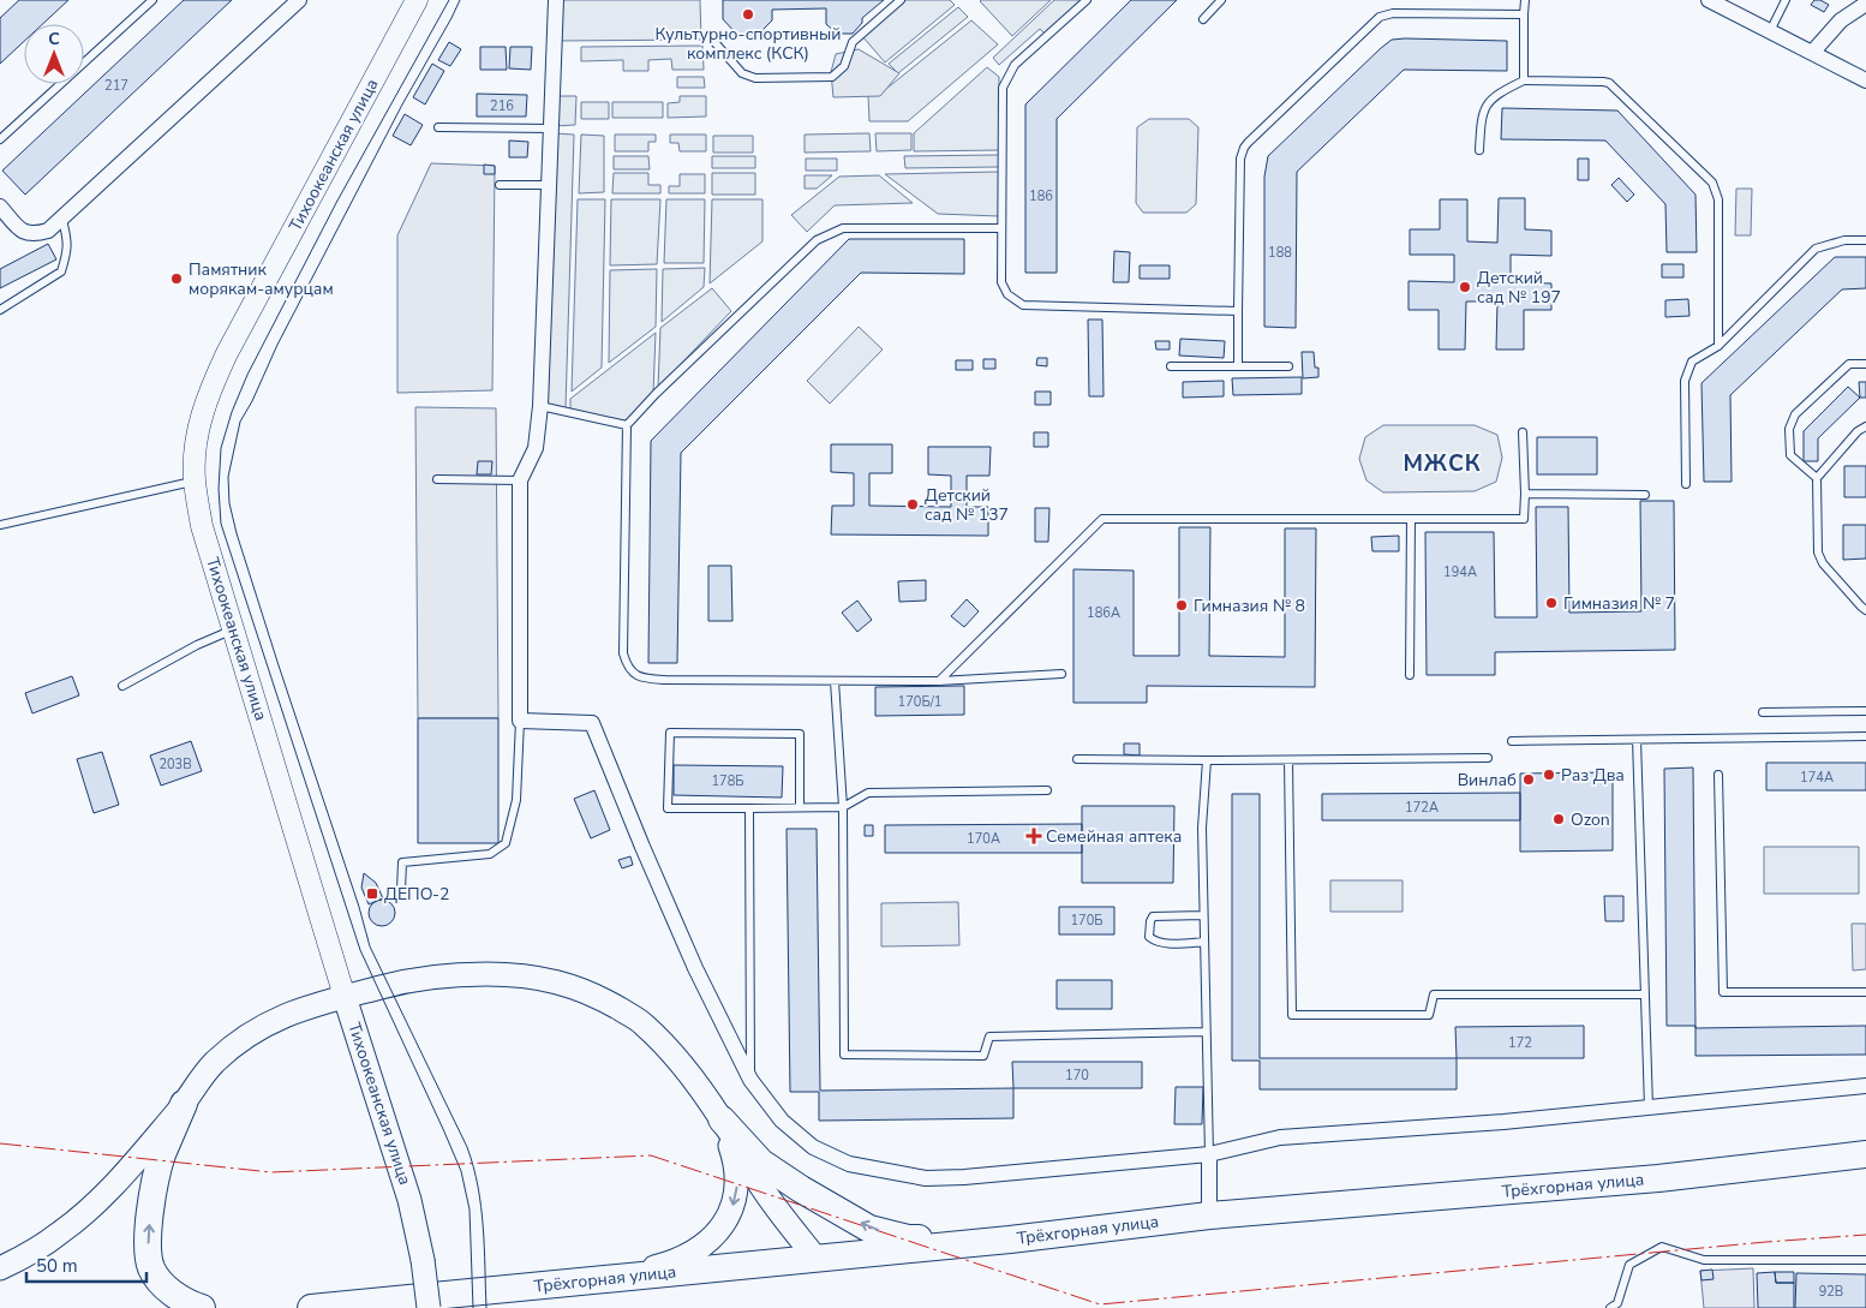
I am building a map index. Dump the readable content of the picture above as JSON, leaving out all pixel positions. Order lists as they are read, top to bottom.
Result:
{
  "streets": {
    "highway": ["Трёхгорная улица"],
    "main road": ["Тихоокеанская улица"]
  },
  "districts": ["МЖСК"],
  "places": {
    "other": [
      "Культурно-спортивный комплекс (КСК)",
      "Памятник морякам-амурцам",
      "Детский сад № 197",
      "Детский сад № 137",
      "Гимназия № 7",
      "Гимназия № 8",
      "Раз Два",
      "Винлаб",
      "Ozon"
    ],
    "health": ["Семейная аптека"],
    "transit": ["ДЕПО-2"]
  },
  "house_numbers": [
    "217",
    "216",
    "186",
    "188",
    "194А",
    "186А",
    "170Б/1",
    "203В",
    "174А",
    "178Б",
    "172А",
    "170А",
    "170Б",
    "172",
    "170",
    "92В"
  ],
  "scale_bar": "50 m",
  "north": "top"
}
